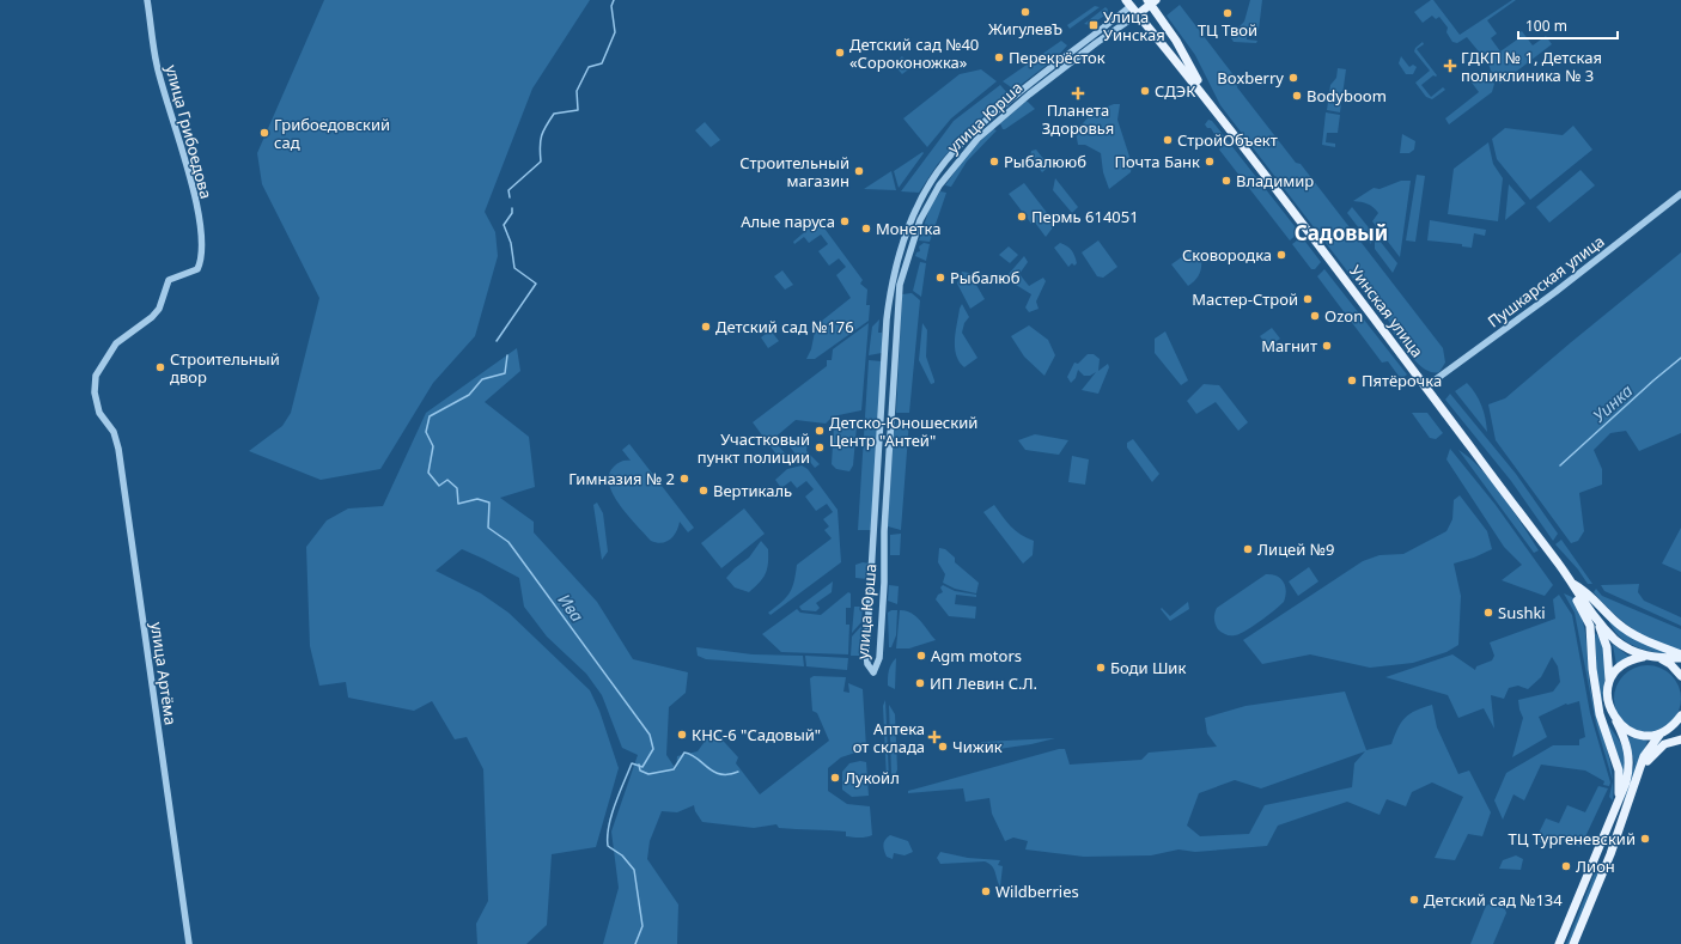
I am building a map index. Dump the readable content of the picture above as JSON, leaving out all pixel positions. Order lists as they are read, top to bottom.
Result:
{
  "streets": {
    "main road": ["улица Юрша", "Уинская улица"],
    "street": ["улица Грибоедова", "Пушкарская улица", "улица Артёма"]
  },
  "crossings": [
    ["улица Юрша", "Уинская улица"],
    ["улица Грибоедова", "улица Артёма"],
    ["Пушкарская улица", "Уинская улица"]
  ],
  "districts": ["Садовый"],
  "water": ["Уинка", "Ива"],
  "places": {
    "other": [
      "ЖигулевЪ",
      "ТЦ Твой",
      "Детский сад №40 «Сороконожка»",
      "Перекрёсток",
      "Boxberry",
      "СДЭК",
      "Bodyboom",
      "Грибоедовский сад",
      "СтройОбъект",
      "Рыбалююб",
      "Почта Банк",
      "Строительный магазин",
      "Владимир",
      "Пермь 614051",
      "Алые паруса",
      "Монетка",
      "Сковородка",
      "Рыбалюб",
      "Мастер-Строй",
      "Ozon",
      "Детский сад №176",
      "Магнит",
      "Строительный двор",
      "Пятёрочка",
      "Детско-Юношеский Центр \"Антей\"",
      "Участковый пункт полиции",
      "Гимназия № 2",
      "Вертикаль",
      "Лицей №9",
      "Sushki",
      "Agm motors",
      "Боди Шик",
      "ИП Левин С.Л.",
      "КНС-6 \"Садовый\"",
      "Чижик",
      "Лукойл",
      "ТЦ Тургеневский",
      "Лион",
      "Wildberries",
      "Детский сад №134"
    ],
    "transit": ["Улица Уинская"],
    "health": ["ГДКП № 1, Детская поликлиника № 3", "Планета Здоровья", "Аптека от склада"]
  },
  "scale_bar": "100 m"
}
